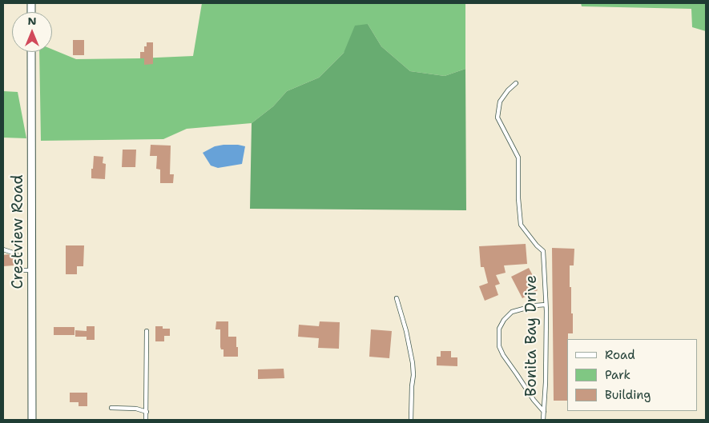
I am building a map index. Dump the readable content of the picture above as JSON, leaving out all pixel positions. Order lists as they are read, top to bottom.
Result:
{
  "streets": {
    "street": ["Crestview Road"],
    "lane": ["Bonita Bay Drive"]
  },
  "legend": ["Road", "Park", "Building"],
  "north": "top"
}
